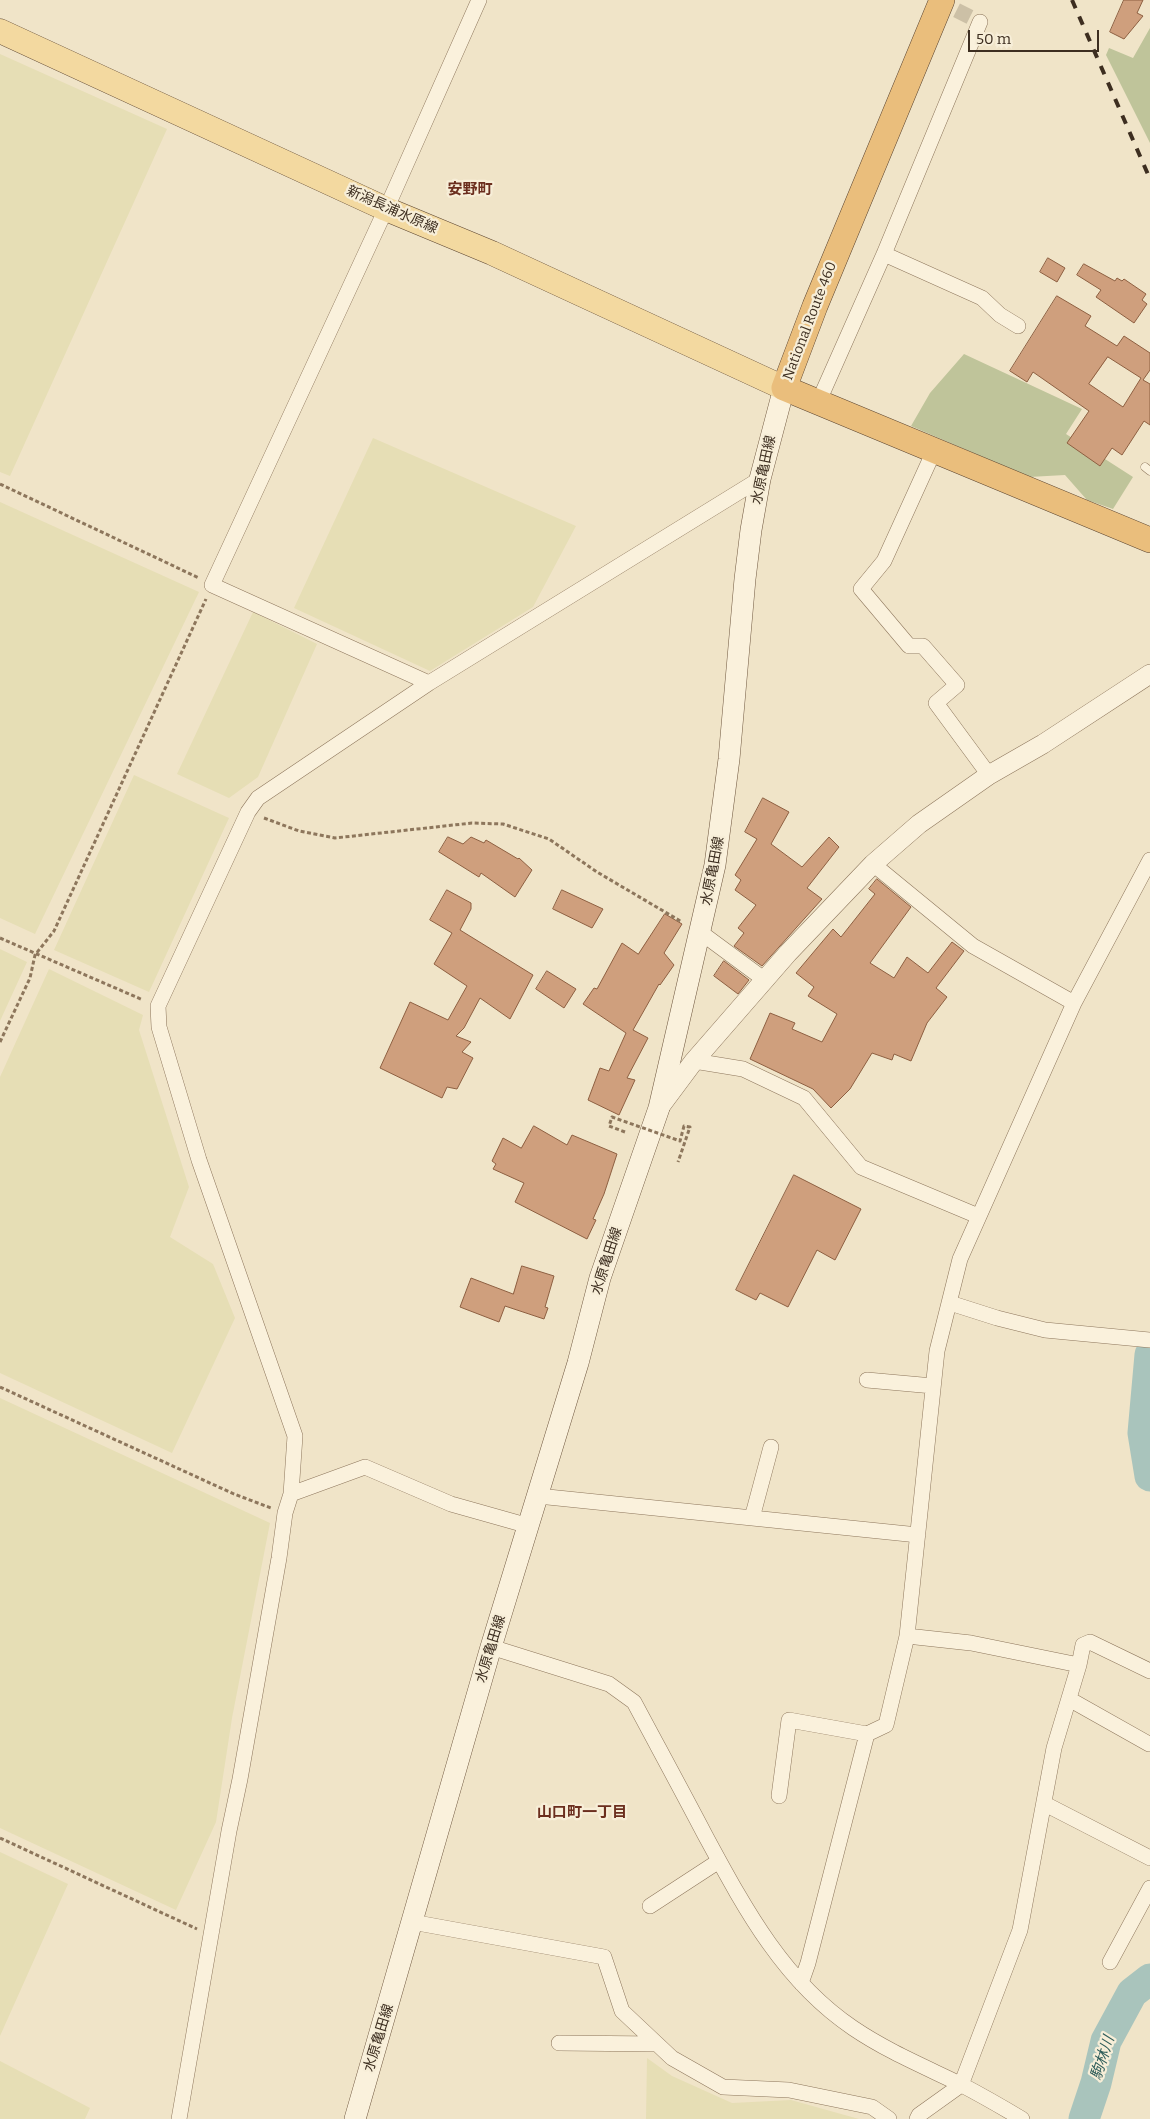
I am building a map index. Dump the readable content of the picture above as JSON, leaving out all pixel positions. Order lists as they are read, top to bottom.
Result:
{
  "streets": {
    "highway": ["National Route 460"],
    "main road": ["新潟長浦水原線", "水原亀田線"]
  },
  "crossings": [
    ["新潟長浦水原線", "National Route 460"],
    ["新潟長浦水原線", "水原亀田線"],
    ["National Route 460", "水原亀田線"]
  ],
  "districts": ["安野町", "山口町一丁目"],
  "water": ["駒林川"],
  "scale_bar": "50 m"
}
